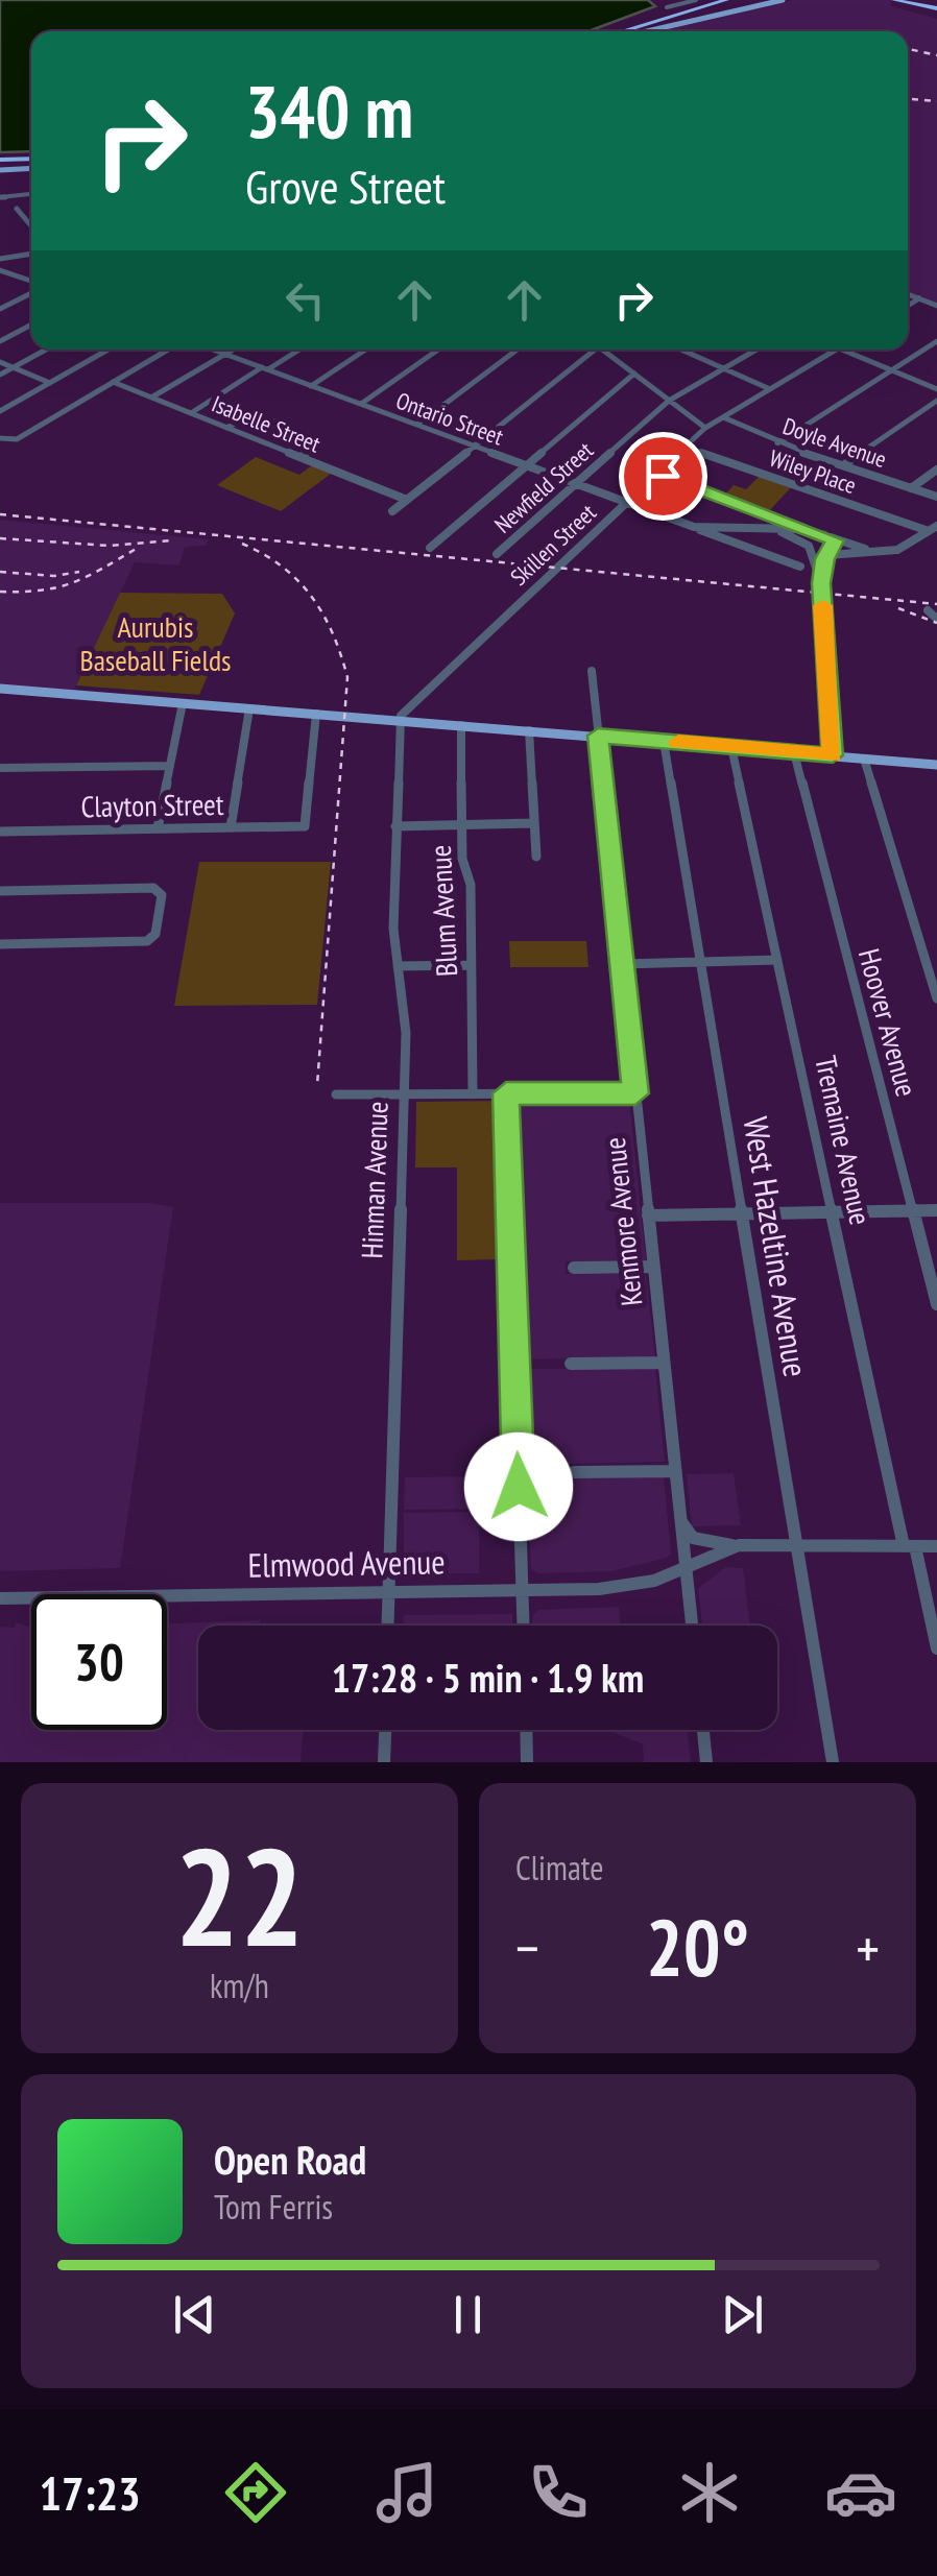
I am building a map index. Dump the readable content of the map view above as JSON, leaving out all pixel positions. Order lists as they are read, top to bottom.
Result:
{
  "streets": {
    "street": [
      "Ontario Street",
      "Isabelle Street",
      "Doyle Avenue",
      "Wiley Place",
      "Newfield Street",
      "Skillen Street",
      "Clayton Street",
      "Blum Avenue",
      "Hoover Avenue",
      "Tremaine Avenue",
      "Hinman Avenue",
      "Kenmore Avenue",
      "West Hazeltine Avenue",
      "Elmwood Avenue"
    ]
  },
  "crossings": [
    ["Ontario Street", "Newfield Street"],
    ["Ontario Street", "Skillen Street"],
    ["Doyle Avenue", "Skillen Street"],
    ["Wiley Place", "Skillen Street"],
    ["Skillen Street", "Hinman Avenue"],
    ["Tremaine Avenue", "Elmwood Avenue"],
    ["Hinman Avenue", "Elmwood Avenue"],
    ["Kenmore Avenue", "Elmwood Avenue"],
    ["West Hazeltine Avenue", "Elmwood Avenue"]
  ],
  "parks": ["Aurubis Baseball Fields"],
  "page": {
    "turn": ["340 m", "Grove Street"],
    "limit": "30",
    "trip": "17:28 · 5 min · 1.9 km",
    "tile": [
      ["22", "km/h"],
      "Climate"
    ],
    "heat": ["−", "20°", "+"],
    "song": ["Open Road", "Tom Ferris"],
    "tabs": "17:23"
  }
}
